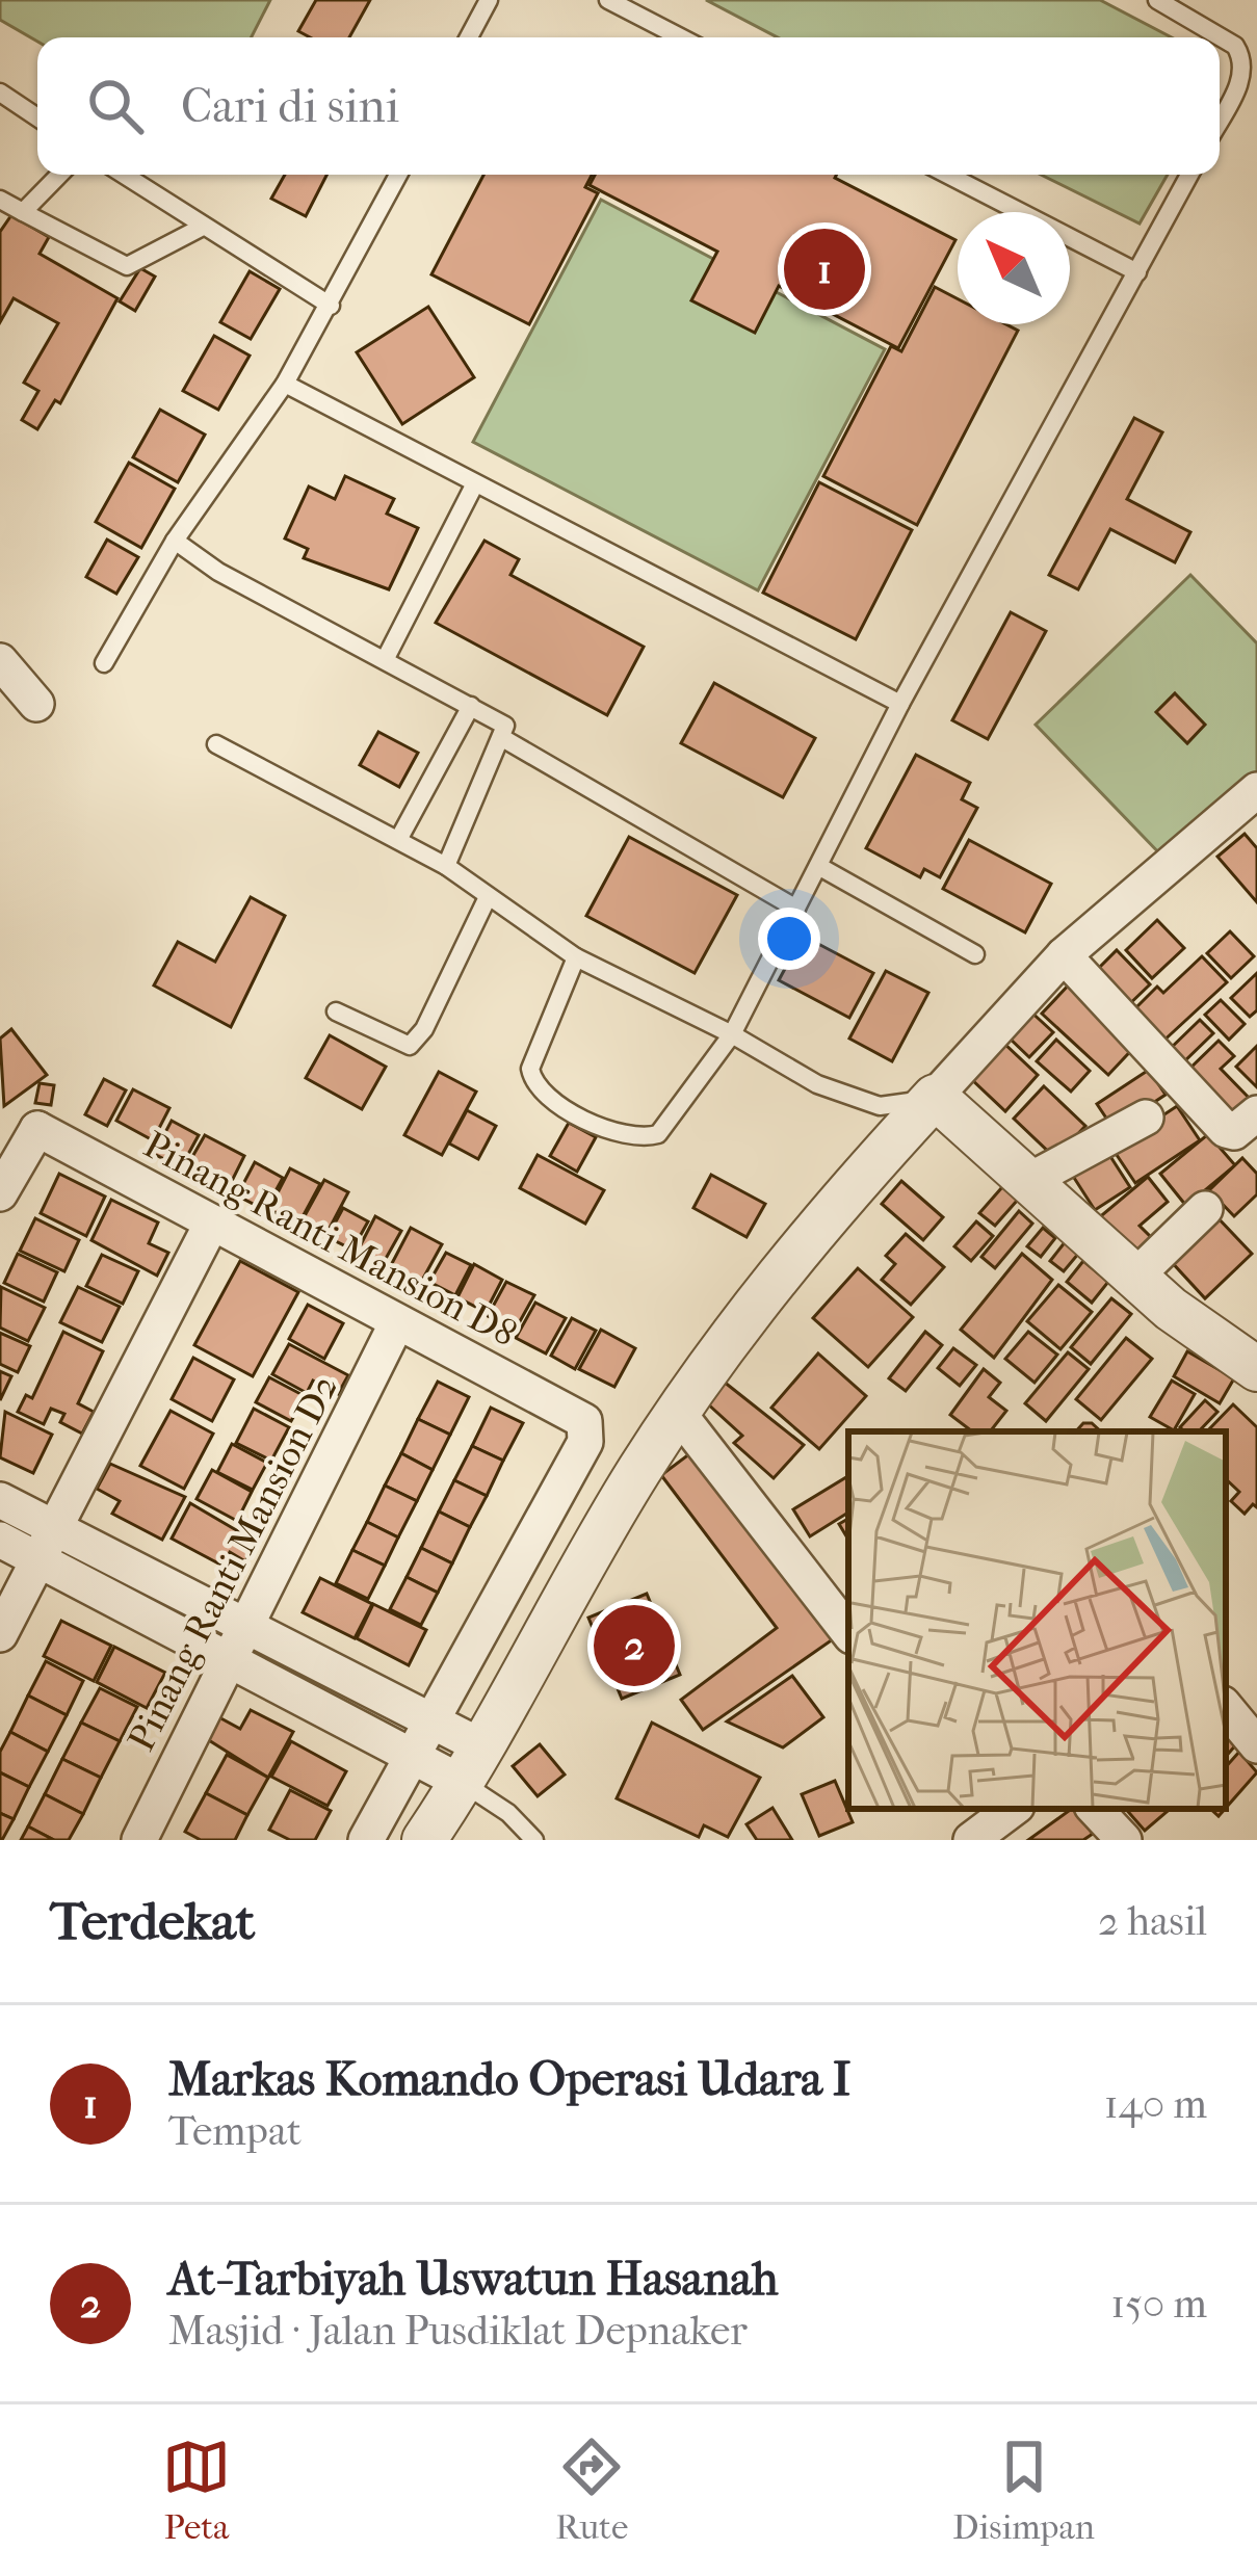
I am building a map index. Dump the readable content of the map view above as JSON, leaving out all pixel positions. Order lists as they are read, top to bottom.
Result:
{
  "streets": {
    "street": ["Pinang Ranti Mansion D8", "Pinang Ranti Mansion D2"]
  },
  "crossings": [
    ["Pinang Ranti Mansion D8", "Pinang Ranti Mansion D2"]
  ],
  "north": "top left",
  "page": {
    "search": "Cari di sini",
    "pins": ["1", "2"],
    "heading": ["Terdekat", "2 hasil"],
    "list": [
      {
        "mark": "1",
        "name": "Markas Komando Operasi Udara I",
        "note": "Tempat",
        "value": "140 m"
      },
      {
        "mark": "2",
        "name": "At-Tarbiyah Uswatun Hasanah",
        "note": "Masjid · Jalan Pusdiklat Depnaker",
        "value": "150 m"
      }
    ],
    "nav": ["Peta", "Rute", "Disimpan"]
  }
}
